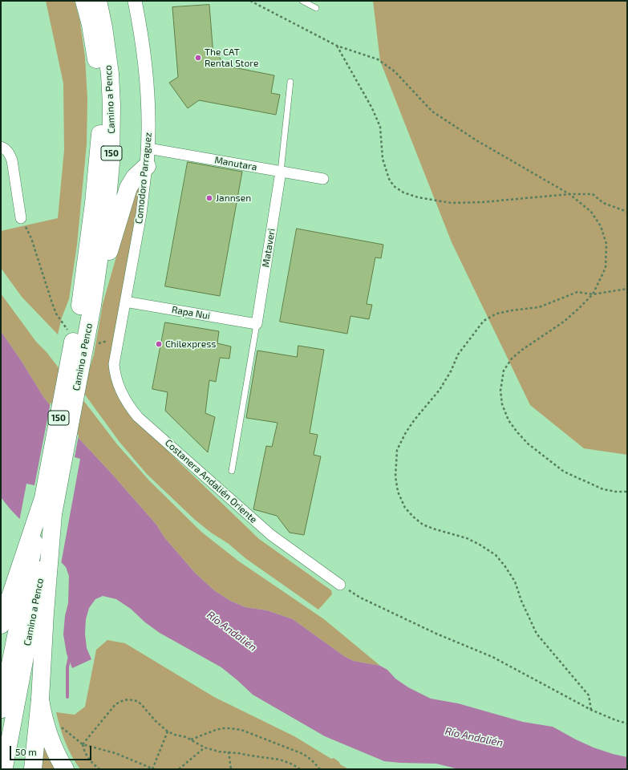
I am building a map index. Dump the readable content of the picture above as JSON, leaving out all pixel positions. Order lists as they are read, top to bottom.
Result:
{
  "streets": {
    "highway": ["Camino a Penco", "150"],
    "street": [
      "Manutara",
      "Comodoro Parraguez",
      "Mataveri",
      "Rapa Nui",
      "Costanera Andalién Oriente"
    ]
  },
  "crossings": [
    ["Manutara", "Comodoro Parraguez"],
    ["Manutara", "Mataveri"],
    ["Comodoro Parraguez", "Rapa Nui"],
    ["Comodoro Parraguez", "Costanera Andalién Oriente"],
    ["Mataveri", "Rapa Nui"]
  ],
  "water": ["Río Andalién"],
  "places": ["The CAT Rental Store", "Jannsen", "Chilexpress"],
  "scale_bar": "50 m"
}
